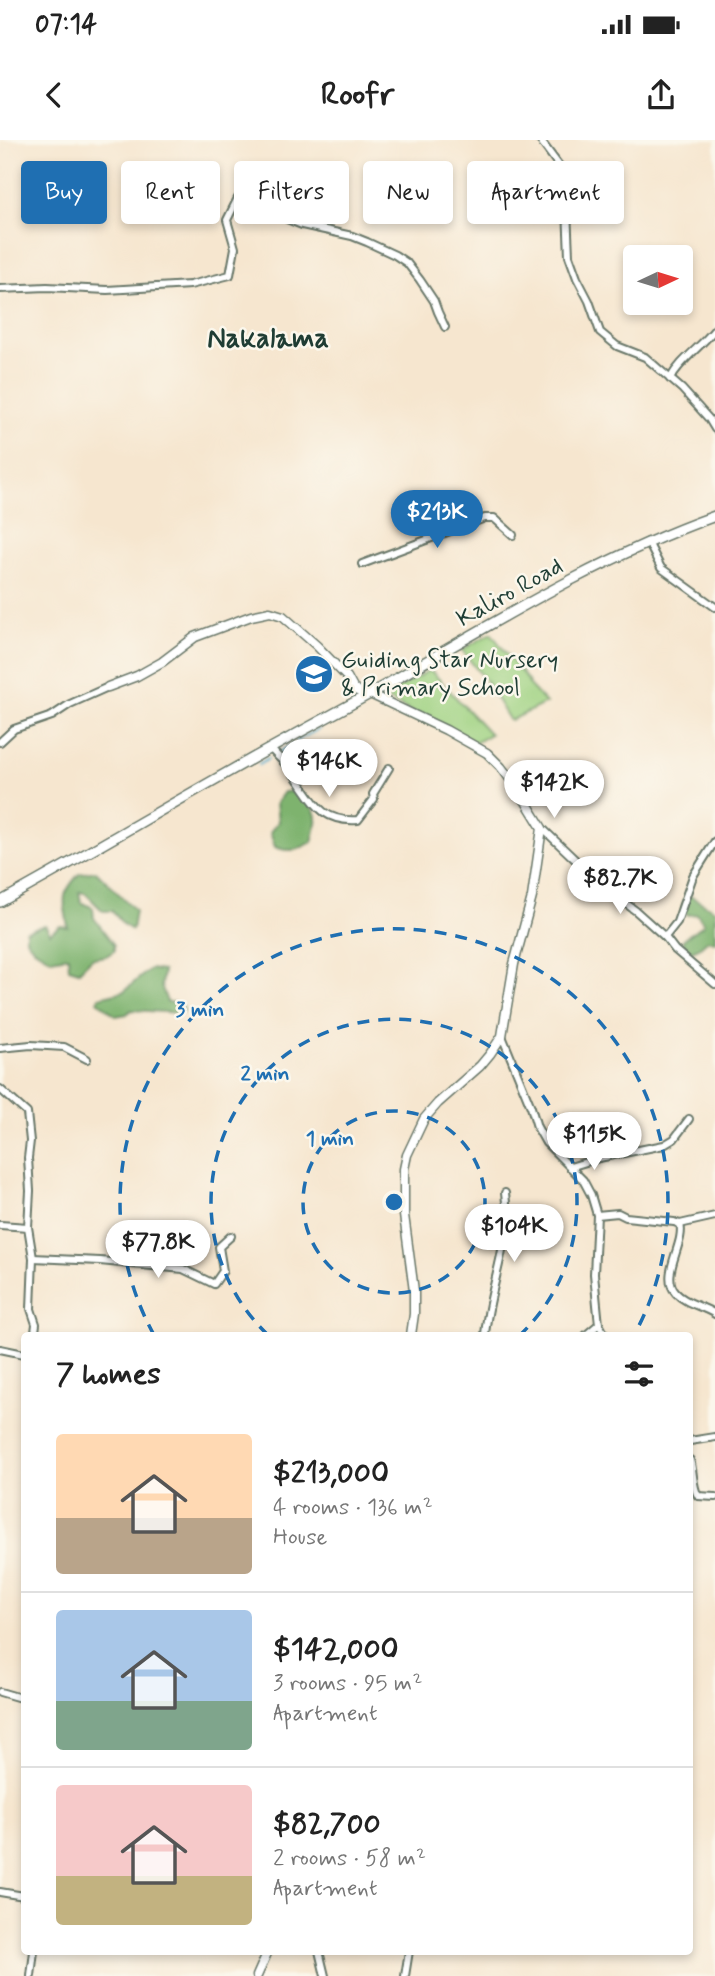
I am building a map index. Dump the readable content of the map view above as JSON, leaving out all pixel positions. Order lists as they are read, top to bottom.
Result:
{
  "streets": {
    "main road": ["Kaliro Road"]
  },
  "districts": ["Nakalama"],
  "places": {
    "school or university": ["Guiding Star Nursery & Primary School"]
  },
  "north": "right",
  "page": {
    "status": "07:14",
    "header": "Roofr",
    "chip": [
      "Buy",
      "Rent",
      "Filters",
      "New",
      "Apartment"
    ],
    "price": [
      "$213K",
      "$146K",
      "$142K",
      "$82.7K",
      "$115K",
      "$104K",
      "$77.8K"
    ],
    "heading": "7 homes",
    "list": [
      {
        "name": "$213,000",
        "note": "4 rooms · 136 m² · House"
      },
      {
        "name": "$142,000",
        "note": "3 rooms · 95 m² · Apartment"
      },
      {
        "name": "$82,700",
        "note": "2 rooms · 58 m² · Apartment"
      }
    ]
  },
  "rings": ["3 min", "2 min", "1 min"]
}
